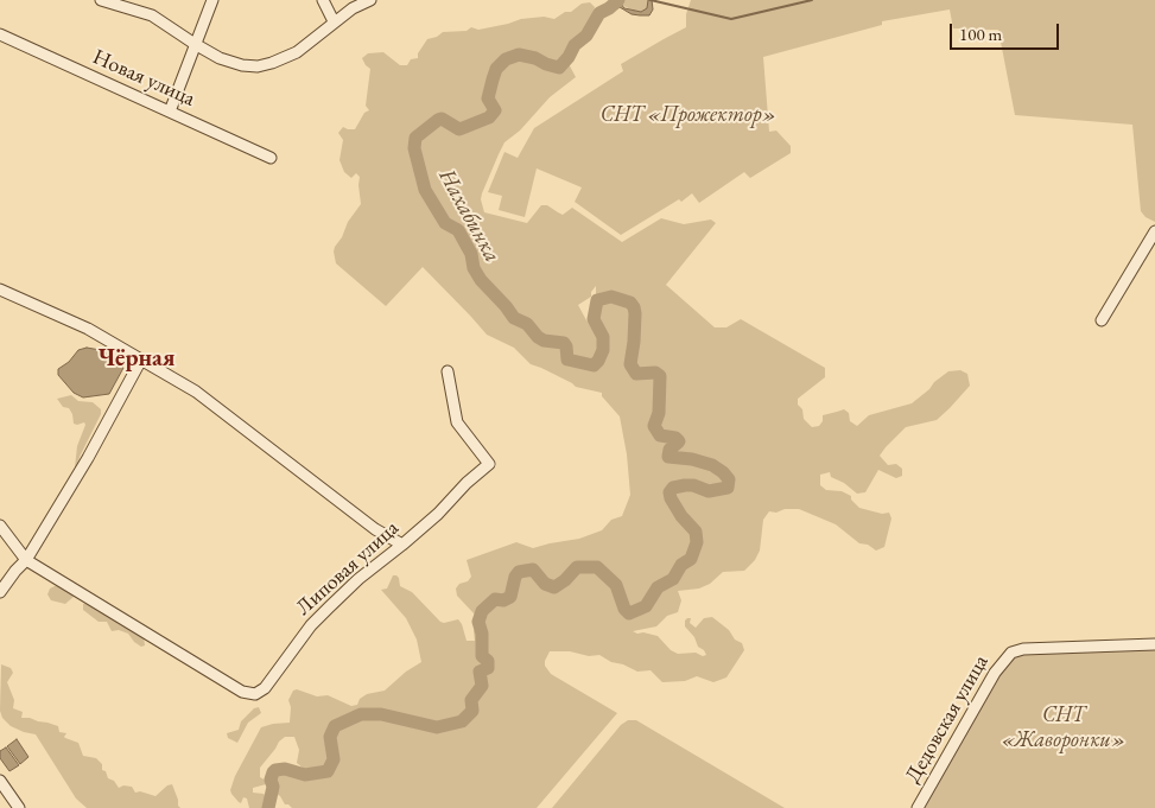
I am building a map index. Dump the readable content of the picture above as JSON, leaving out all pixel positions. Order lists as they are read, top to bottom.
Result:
{
  "streets": {
    "street": ["Новая улица", "Липовая улица", "Дедовская улица"]
  },
  "districts": ["Чёрная"],
  "water": ["Нахабинка"],
  "parks": ["СНТ «Прожектор»", "СНТ «Жаворонки»"],
  "scale_bar": "100 m"
}
